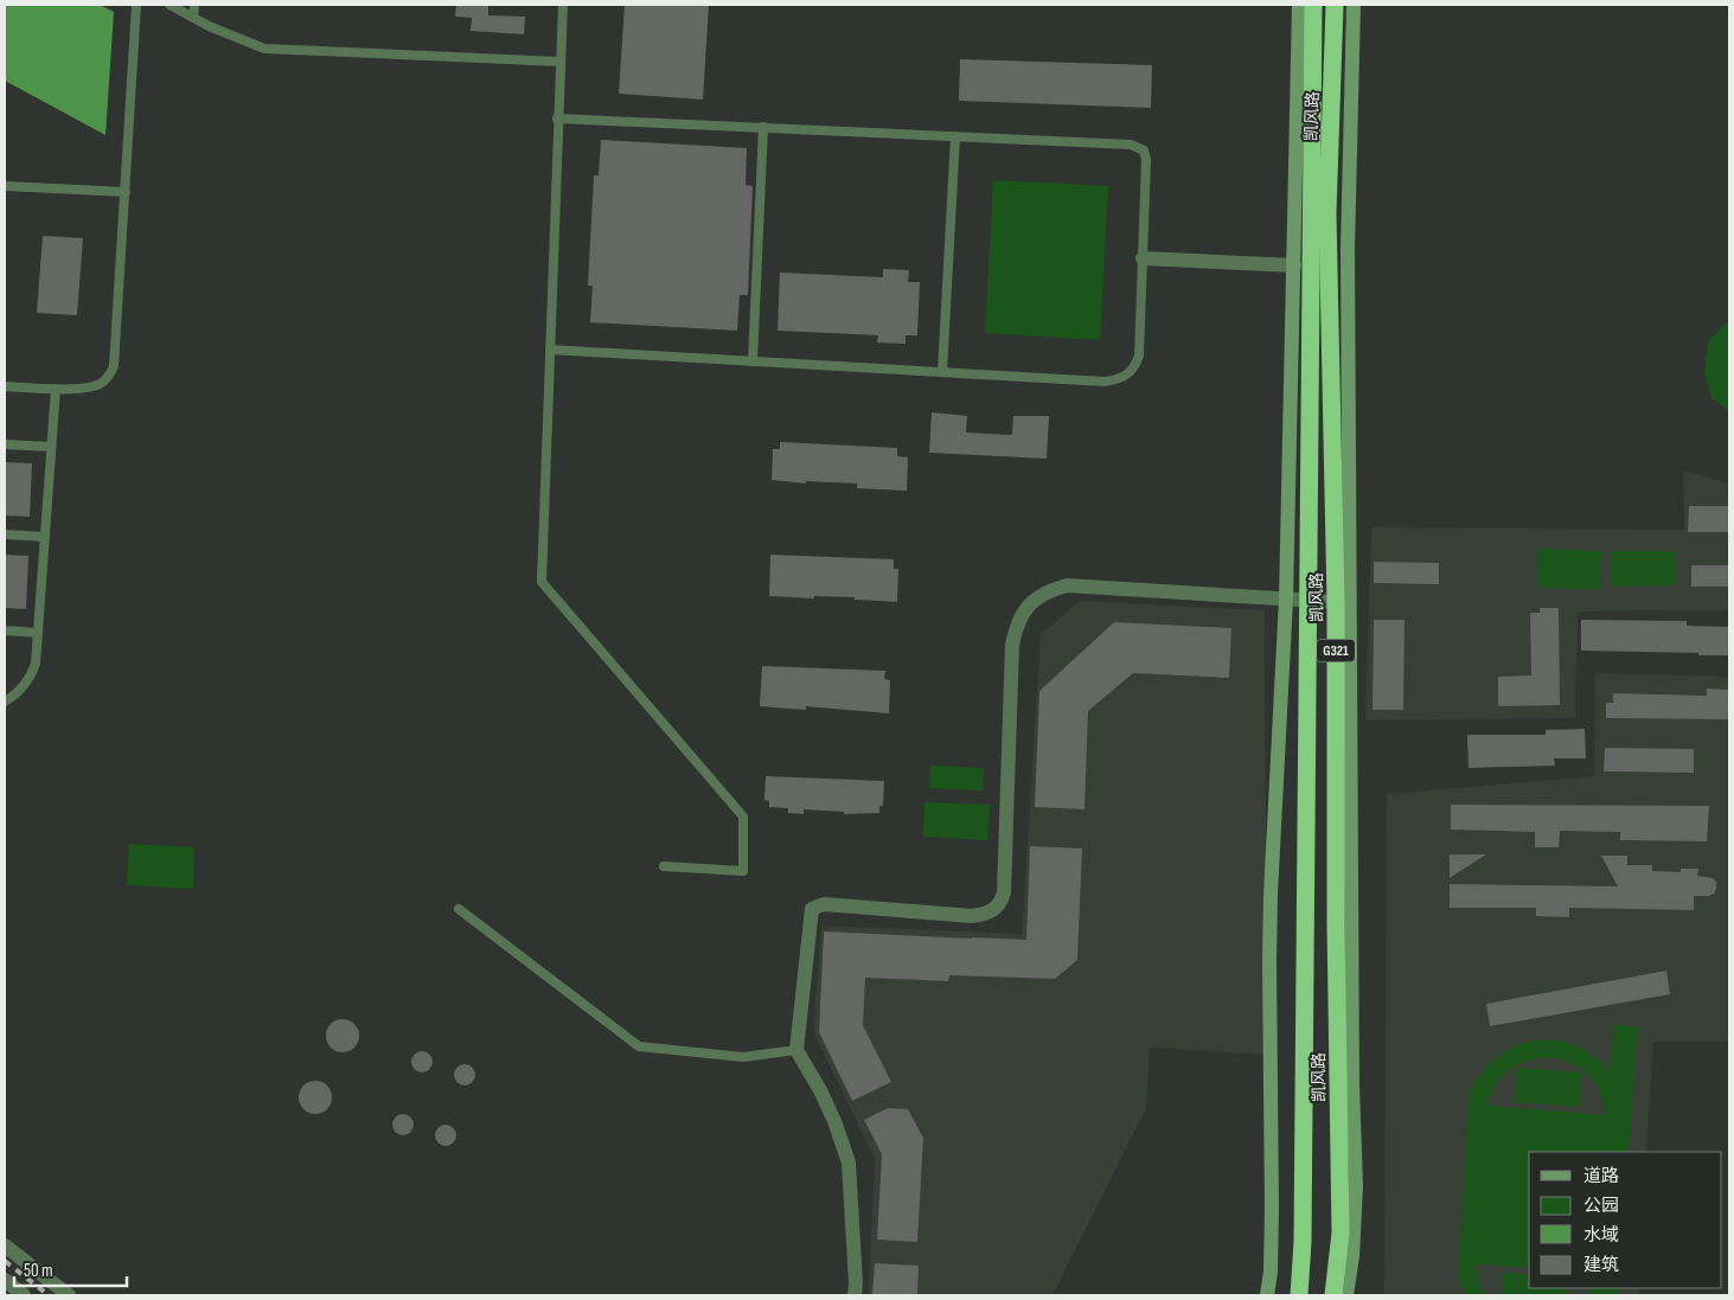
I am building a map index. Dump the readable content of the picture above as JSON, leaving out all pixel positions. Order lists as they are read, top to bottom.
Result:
{
  "streets": {
    "highway": ["凯风路", "G321"]
  },
  "legend": [
    "道路",
    "公园",
    "水域",
    "建筑"
  ],
  "scale_bar": "50 m"
}
